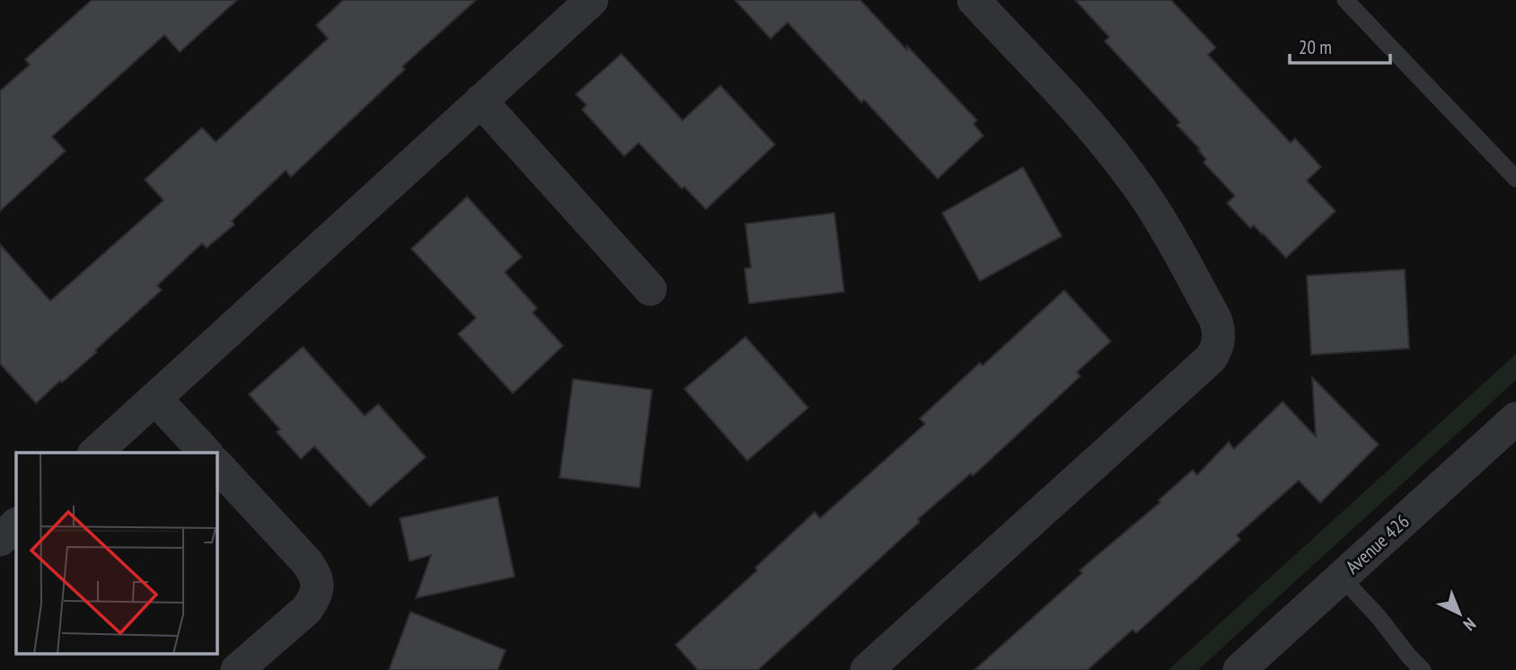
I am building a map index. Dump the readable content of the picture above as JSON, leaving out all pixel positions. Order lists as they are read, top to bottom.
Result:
{
  "streets": {
    "street": ["Avenue 426"]
  },
  "scale_bar": "20 m",
  "north": "bottom right"
}
